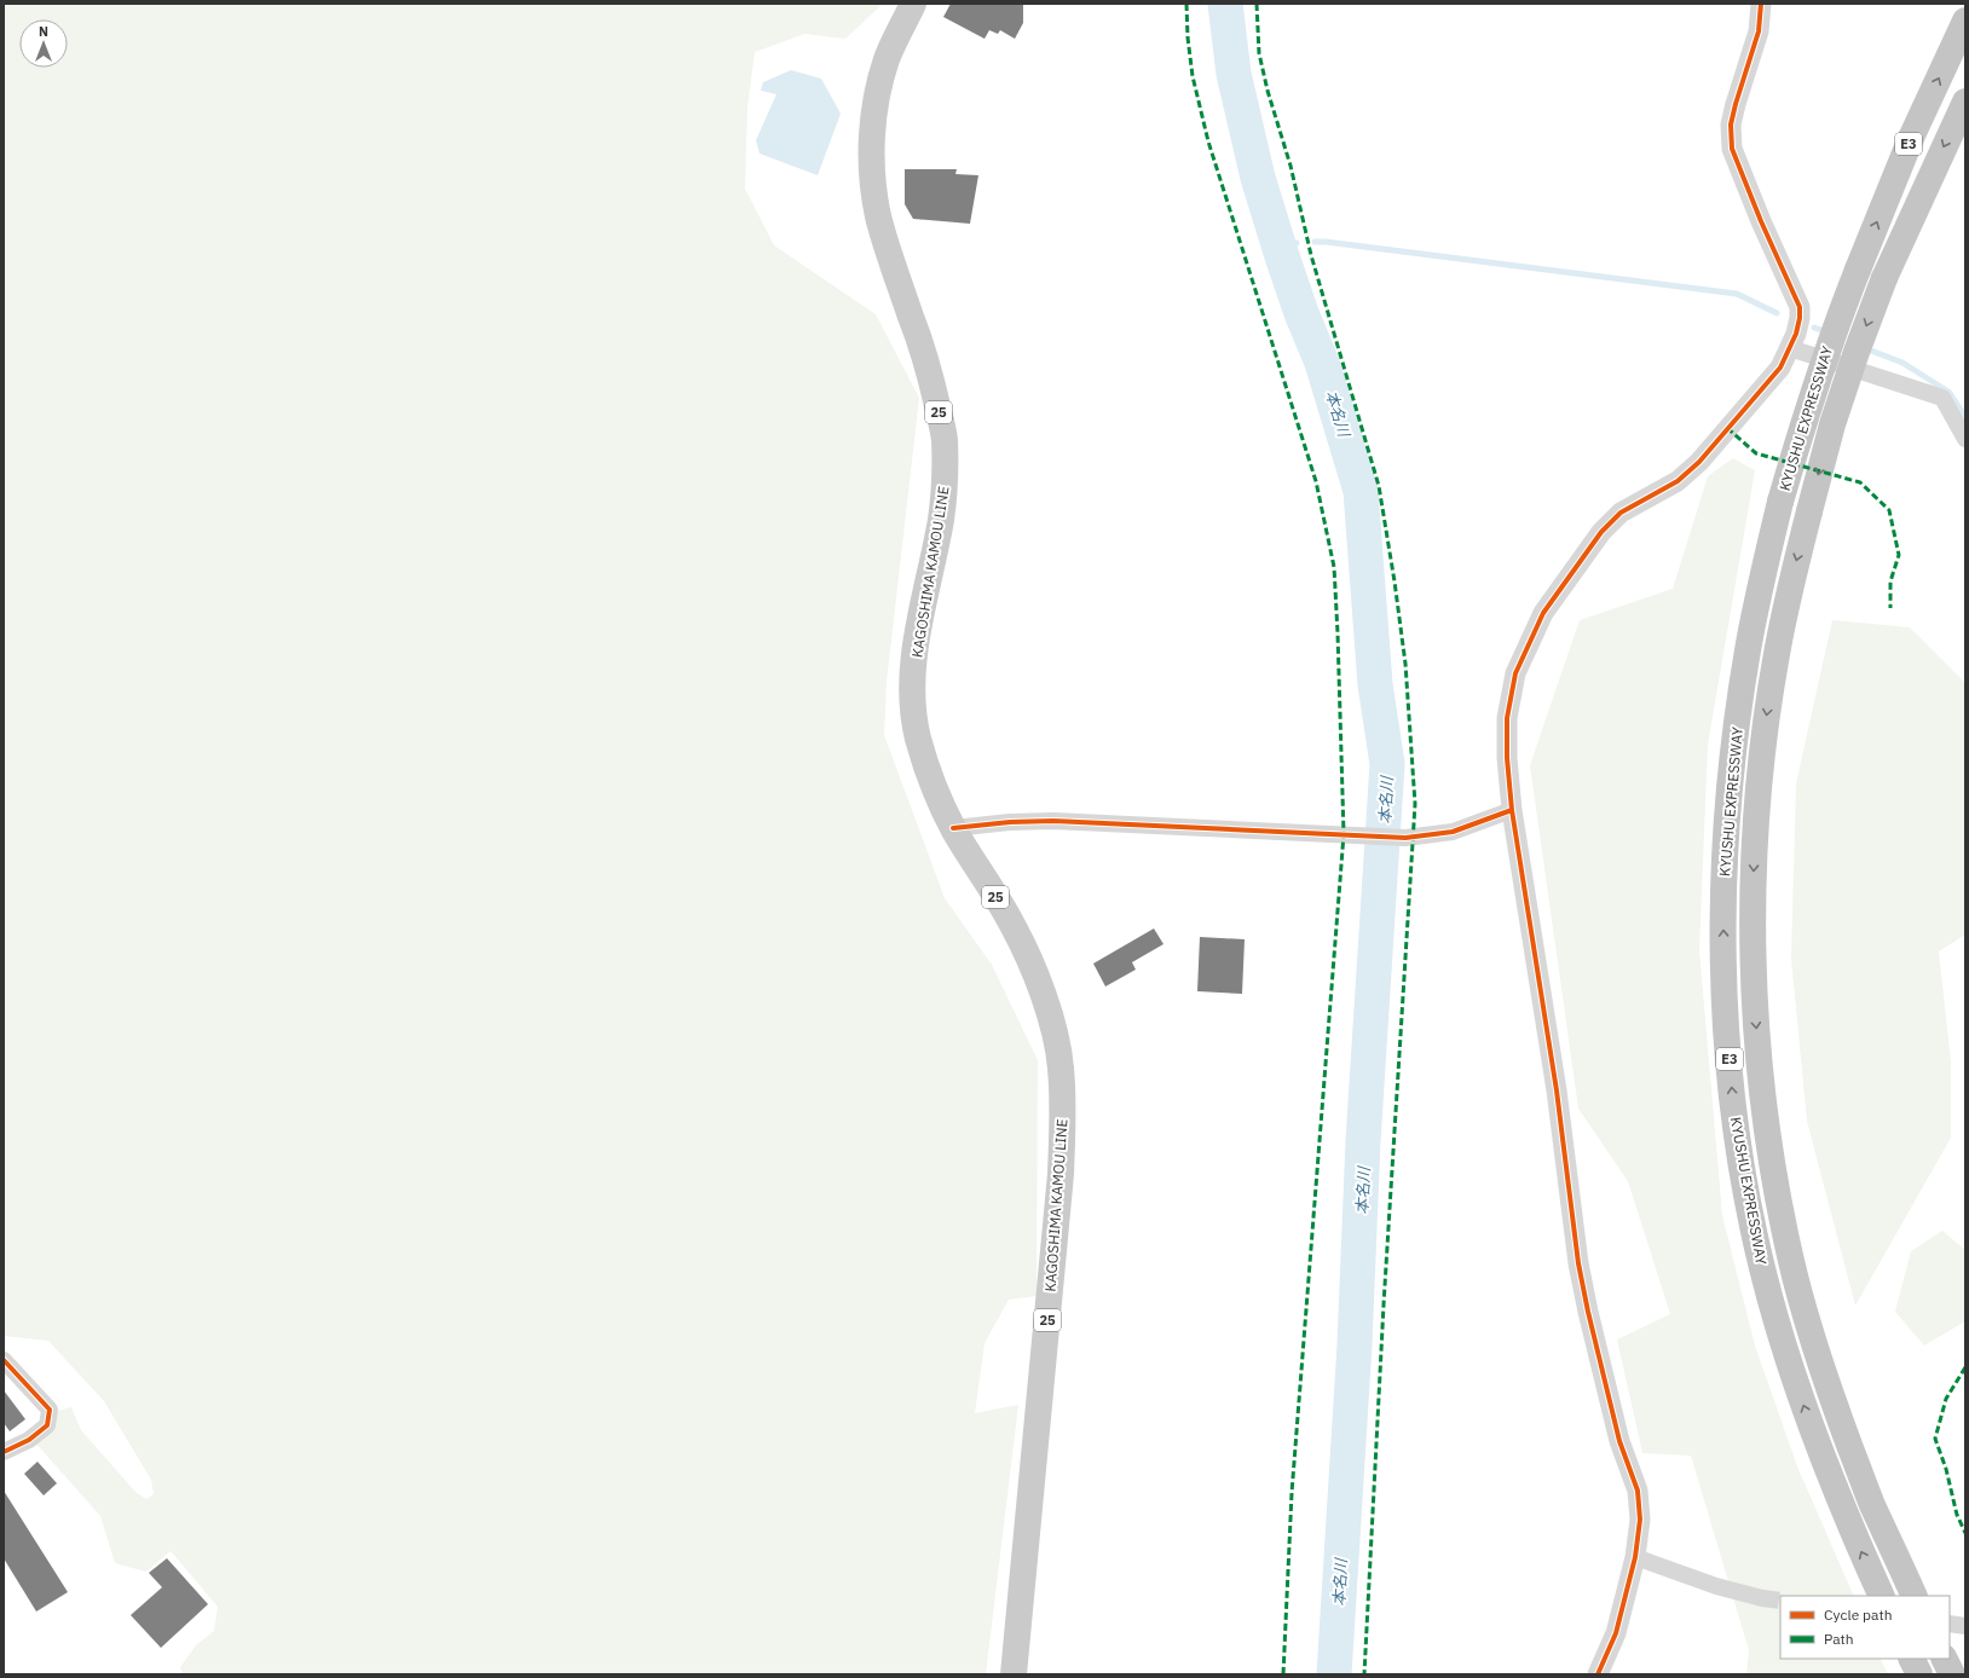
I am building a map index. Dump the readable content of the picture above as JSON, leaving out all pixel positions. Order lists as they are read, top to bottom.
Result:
{
  "streets": {
    "highway": ["E3", "KYUSHU EXPRESSWAY"],
    "main road": ["25", "KAGOSHIMA KAMOU LINE"]
  },
  "water": ["本名川"],
  "legend": ["Cycle path", "Path"],
  "north": "top"
}
